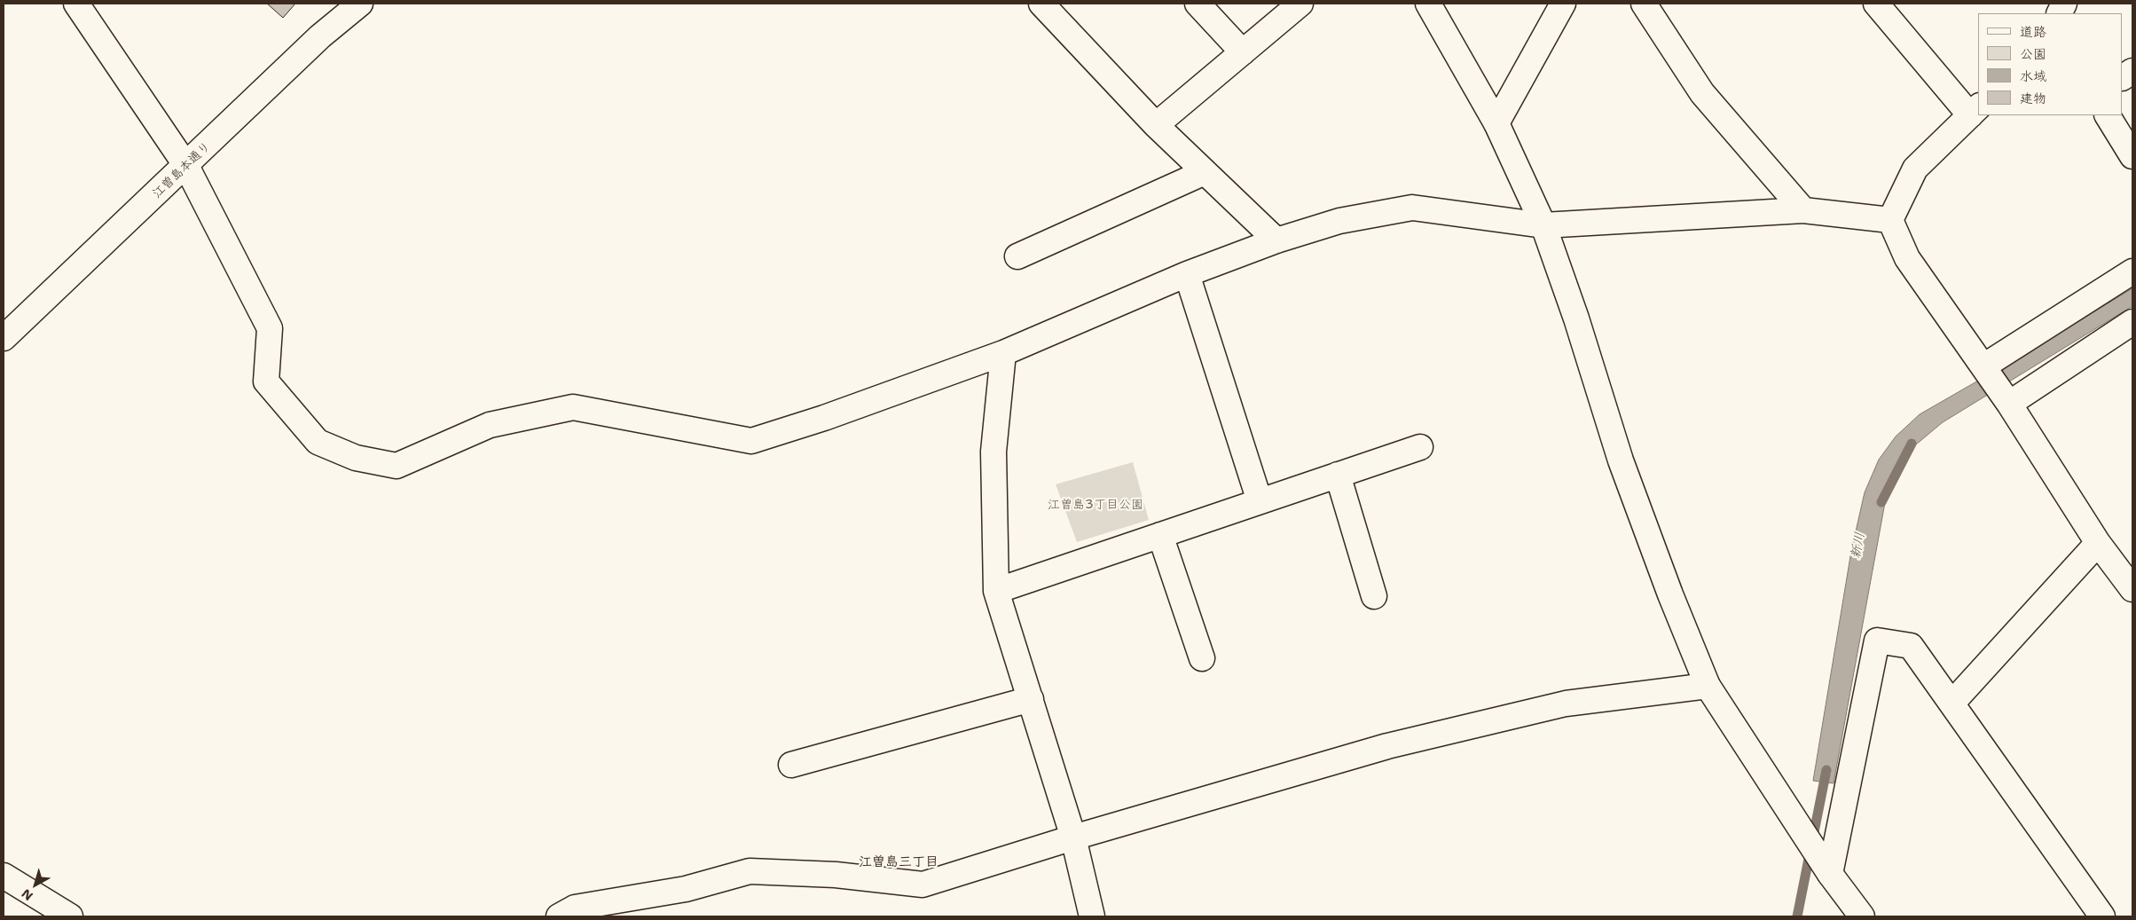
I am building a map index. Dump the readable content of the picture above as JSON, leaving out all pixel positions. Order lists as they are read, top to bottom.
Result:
{
  "streets": {
    "street": ["江曽島本通り"]
  },
  "districts": ["江曽島三丁目"],
  "water": ["新川"],
  "parks": ["江曽島3丁目公園"],
  "legend": [
    "道路",
    "公園",
    "水域",
    "建物"
  ],
  "north": "bottom left"
}
